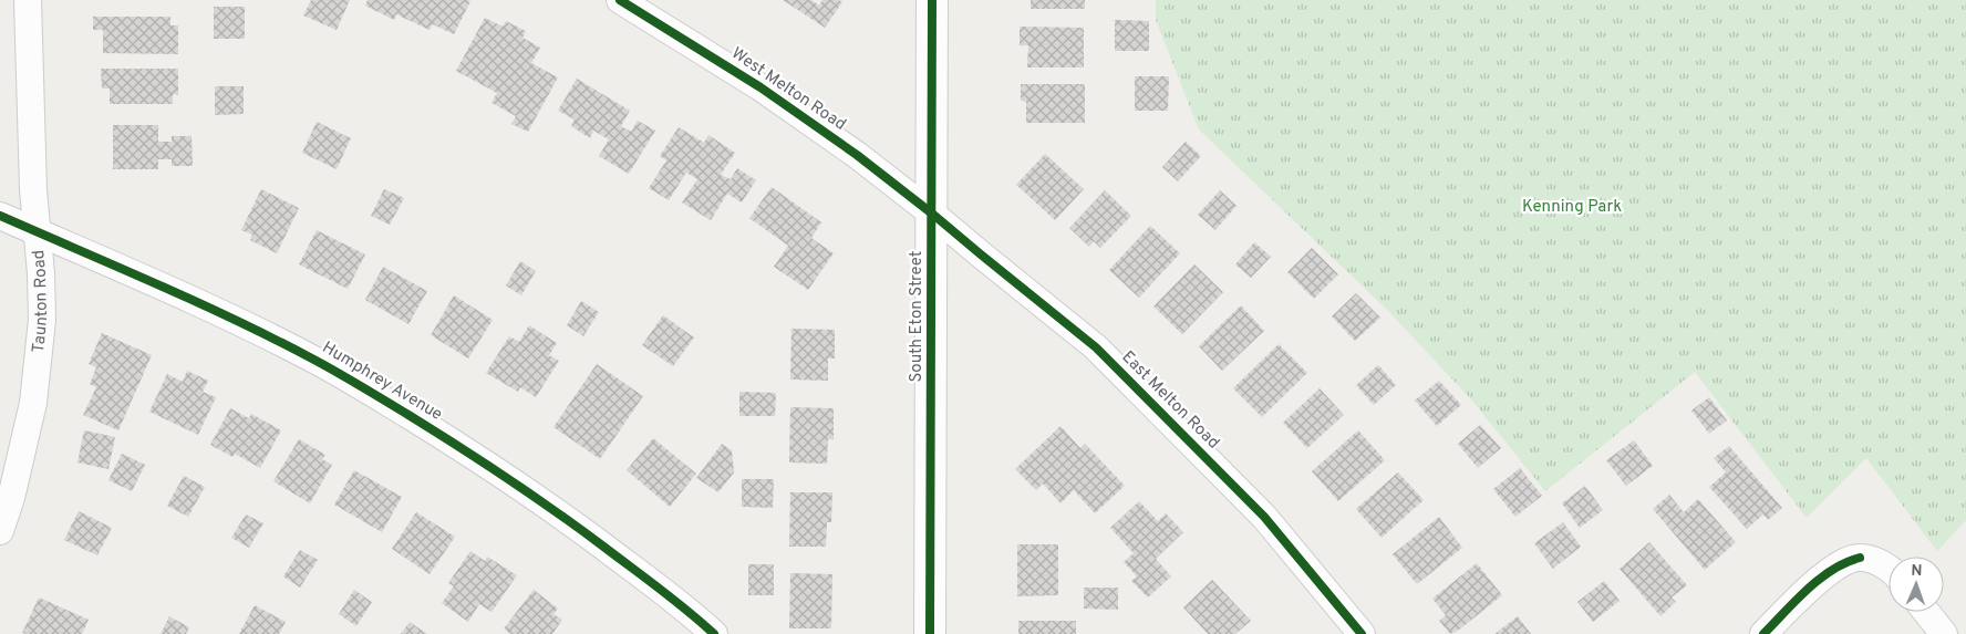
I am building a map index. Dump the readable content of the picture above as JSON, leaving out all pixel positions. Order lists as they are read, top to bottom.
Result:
{
  "streets": {
    "street": [
      "West Melton Road",
      "Taunton Road",
      "South Eton Street",
      "Humphrey Avenue",
      "East Melton Road"
    ]
  },
  "crossings": [
    ["West Melton Road", "South Eton Street"],
    ["West Melton Road", "East Melton Road"],
    ["Taunton Road", "Humphrey Avenue"],
    ["South Eton Street", "East Melton Road"]
  ],
  "parks": ["Kenning Park"],
  "north": "top"
}
